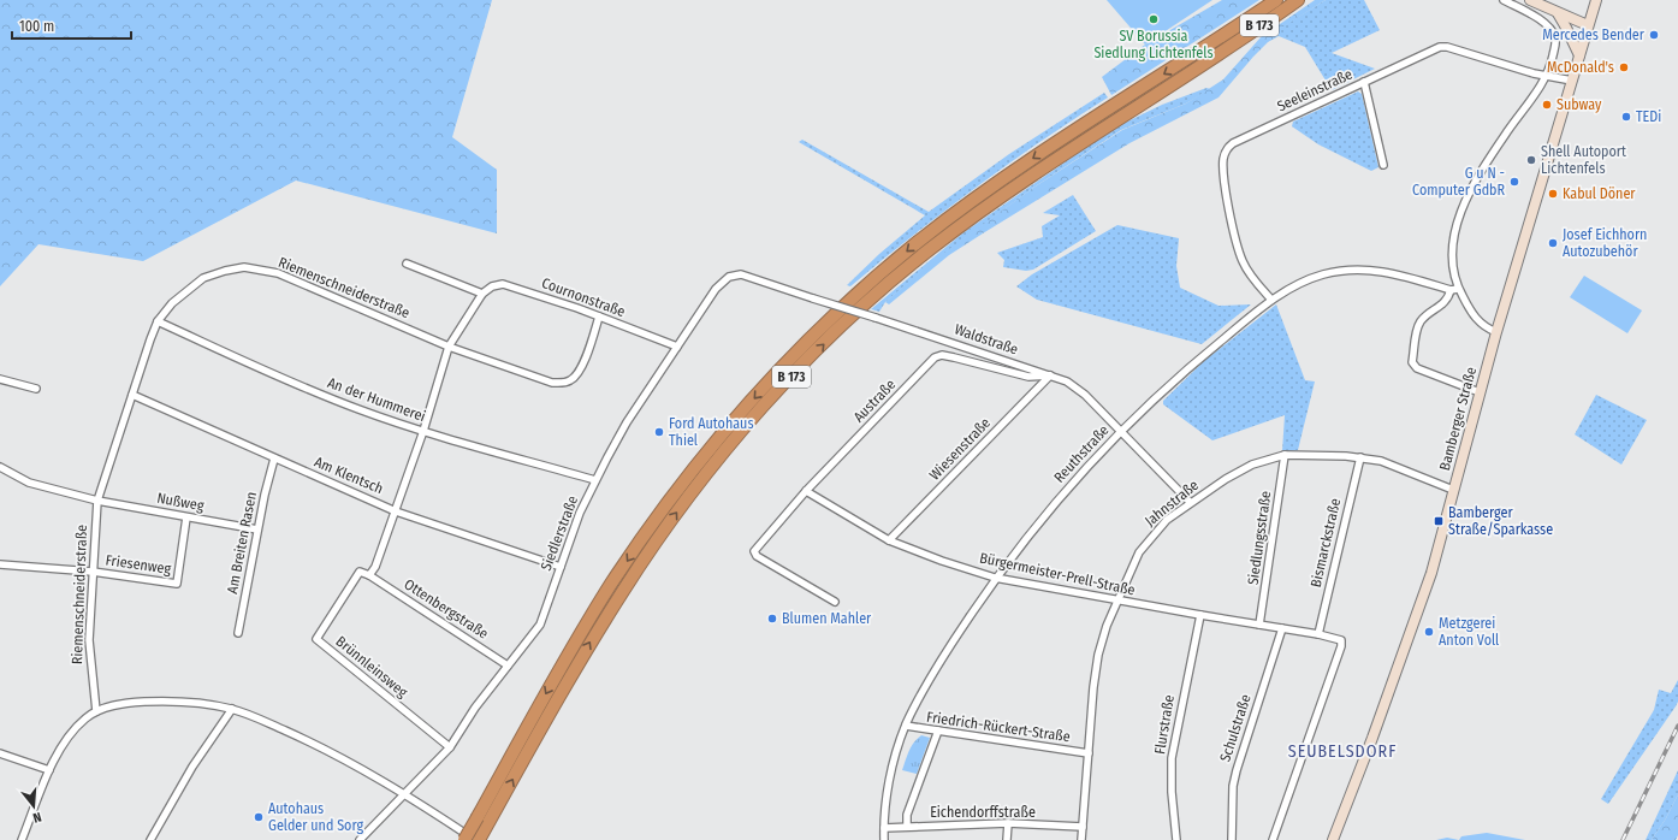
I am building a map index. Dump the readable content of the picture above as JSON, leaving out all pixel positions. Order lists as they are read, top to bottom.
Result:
{
  "streets": {
    "highway": ["B 173"],
    "street": [
      "Seeleinstraße",
      "Riemenschneiderstraße",
      "Cournonstraße",
      "Waldstraße",
      "An der Hummerei",
      "Austraße",
      "Bamberger Straße",
      "Wiesenstraße",
      "Reuthstraße",
      "Am Klentsch",
      "Nußweg",
      "Jahnstraße",
      "Siedlerstraße",
      "Siedlungsstraße",
      "Am Breiten Rasen",
      "Bismarckstraße",
      "Friesenweg",
      "Bürgermeister-Prell-Straße",
      "Ottenbergstraße",
      "Brünnleinsweg",
      "Flurstraße",
      "Friedrich-Rückert-Straße",
      "Schulstraße",
      "Eichendorffstraße"
    ]
  },
  "crossings": [
    ["Seeleinstraße", "Bamberger Straße"],
    ["Seeleinstraße", "Reuthstraße"],
    ["Riemenschneiderstraße", "Cournonstraße"],
    ["Riemenschneiderstraße", "An der Hummerei"],
    ["Riemenschneiderstraße", "Am Klentsch"],
    ["Riemenschneiderstraße", "Nußweg"],
    ["Riemenschneiderstraße", "Friesenweg"],
    ["Cournonstraße", "Siedlerstraße"],
    ["Waldstraße", "Austraße"],
    ["Waldstraße", "Wiesenstraße"],
    ["Waldstraße", "Reuthstraße"],
    ["Waldstraße", "Jahnstraße"],
    ["Waldstraße", "Siedlerstraße"],
    ["An der Hummerei", "Siedlerstraße"],
    ["Austraße", "Wiesenstraße"],
    ["Austraße", "Bürgermeister-Prell-Straße"],
    ["Bamberger Straße", "Jahnstraße"],
    ["Wiesenstraße", "Bürgermeister-Prell-Straße"],
    ["Reuthstraße", "Bürgermeister-Prell-Straße"],
    ["Reuthstraße", "Friedrich-Rückert-Straße"],
    ["Reuthstraße", "Eichendorffstraße"],
    ["Am Klentsch", "Siedlerstraße"],
    ["Am Klentsch", "Am Breiten Rasen"],
    ["Nußweg", "Am Breiten Rasen"],
    ["Nußweg", "Friesenweg"],
    ["Jahnstraße", "Siedlungsstraße"],
    ["Jahnstraße", "Bismarckstraße"],
    ["Jahnstraße", "Bürgermeister-Prell-Straße"],
    ["Jahnstraße", "Friedrich-Rückert-Straße"],
    ["Jahnstraße", "Eichendorffstraße"],
    ["Siedlerstraße", "Ottenbergstraße"],
    ["Siedlerstraße", "Brünnleinsweg"],
    ["Siedlungsstraße", "Bürgermeister-Prell-Straße"],
    ["Bismarckstraße", "Bürgermeister-Prell-Straße"],
    ["Bürgermeister-Prell-Straße", "Flurstraße"],
    ["Bürgermeister-Prell-Straße", "Schulstraße"],
    ["Ottenbergstraße", "Brünnleinsweg"]
  ],
  "districts": ["SEUBELSDORF"],
  "places": {
    "other": [
      "SV Borussia Siedlung Lichtenfels",
      "Mercedes Bender",
      "McDonald's",
      "Subway",
      "TEDi",
      "Shell Autoport Lichtenfels",
      "G u N - Computer GdbR",
      "Kabul Döner",
      "Josef Eichhorn Autozubehör",
      "Ford Autohaus Thiel",
      "Blumen Mahler",
      "Metzgerei Anton Voll",
      "Autohaus Gelder und Sorg"
    ],
    "transit": ["Bamberger Straße/Sparkasse"]
  },
  "scale_bar": "100 m",
  "north": "bottom"
}
